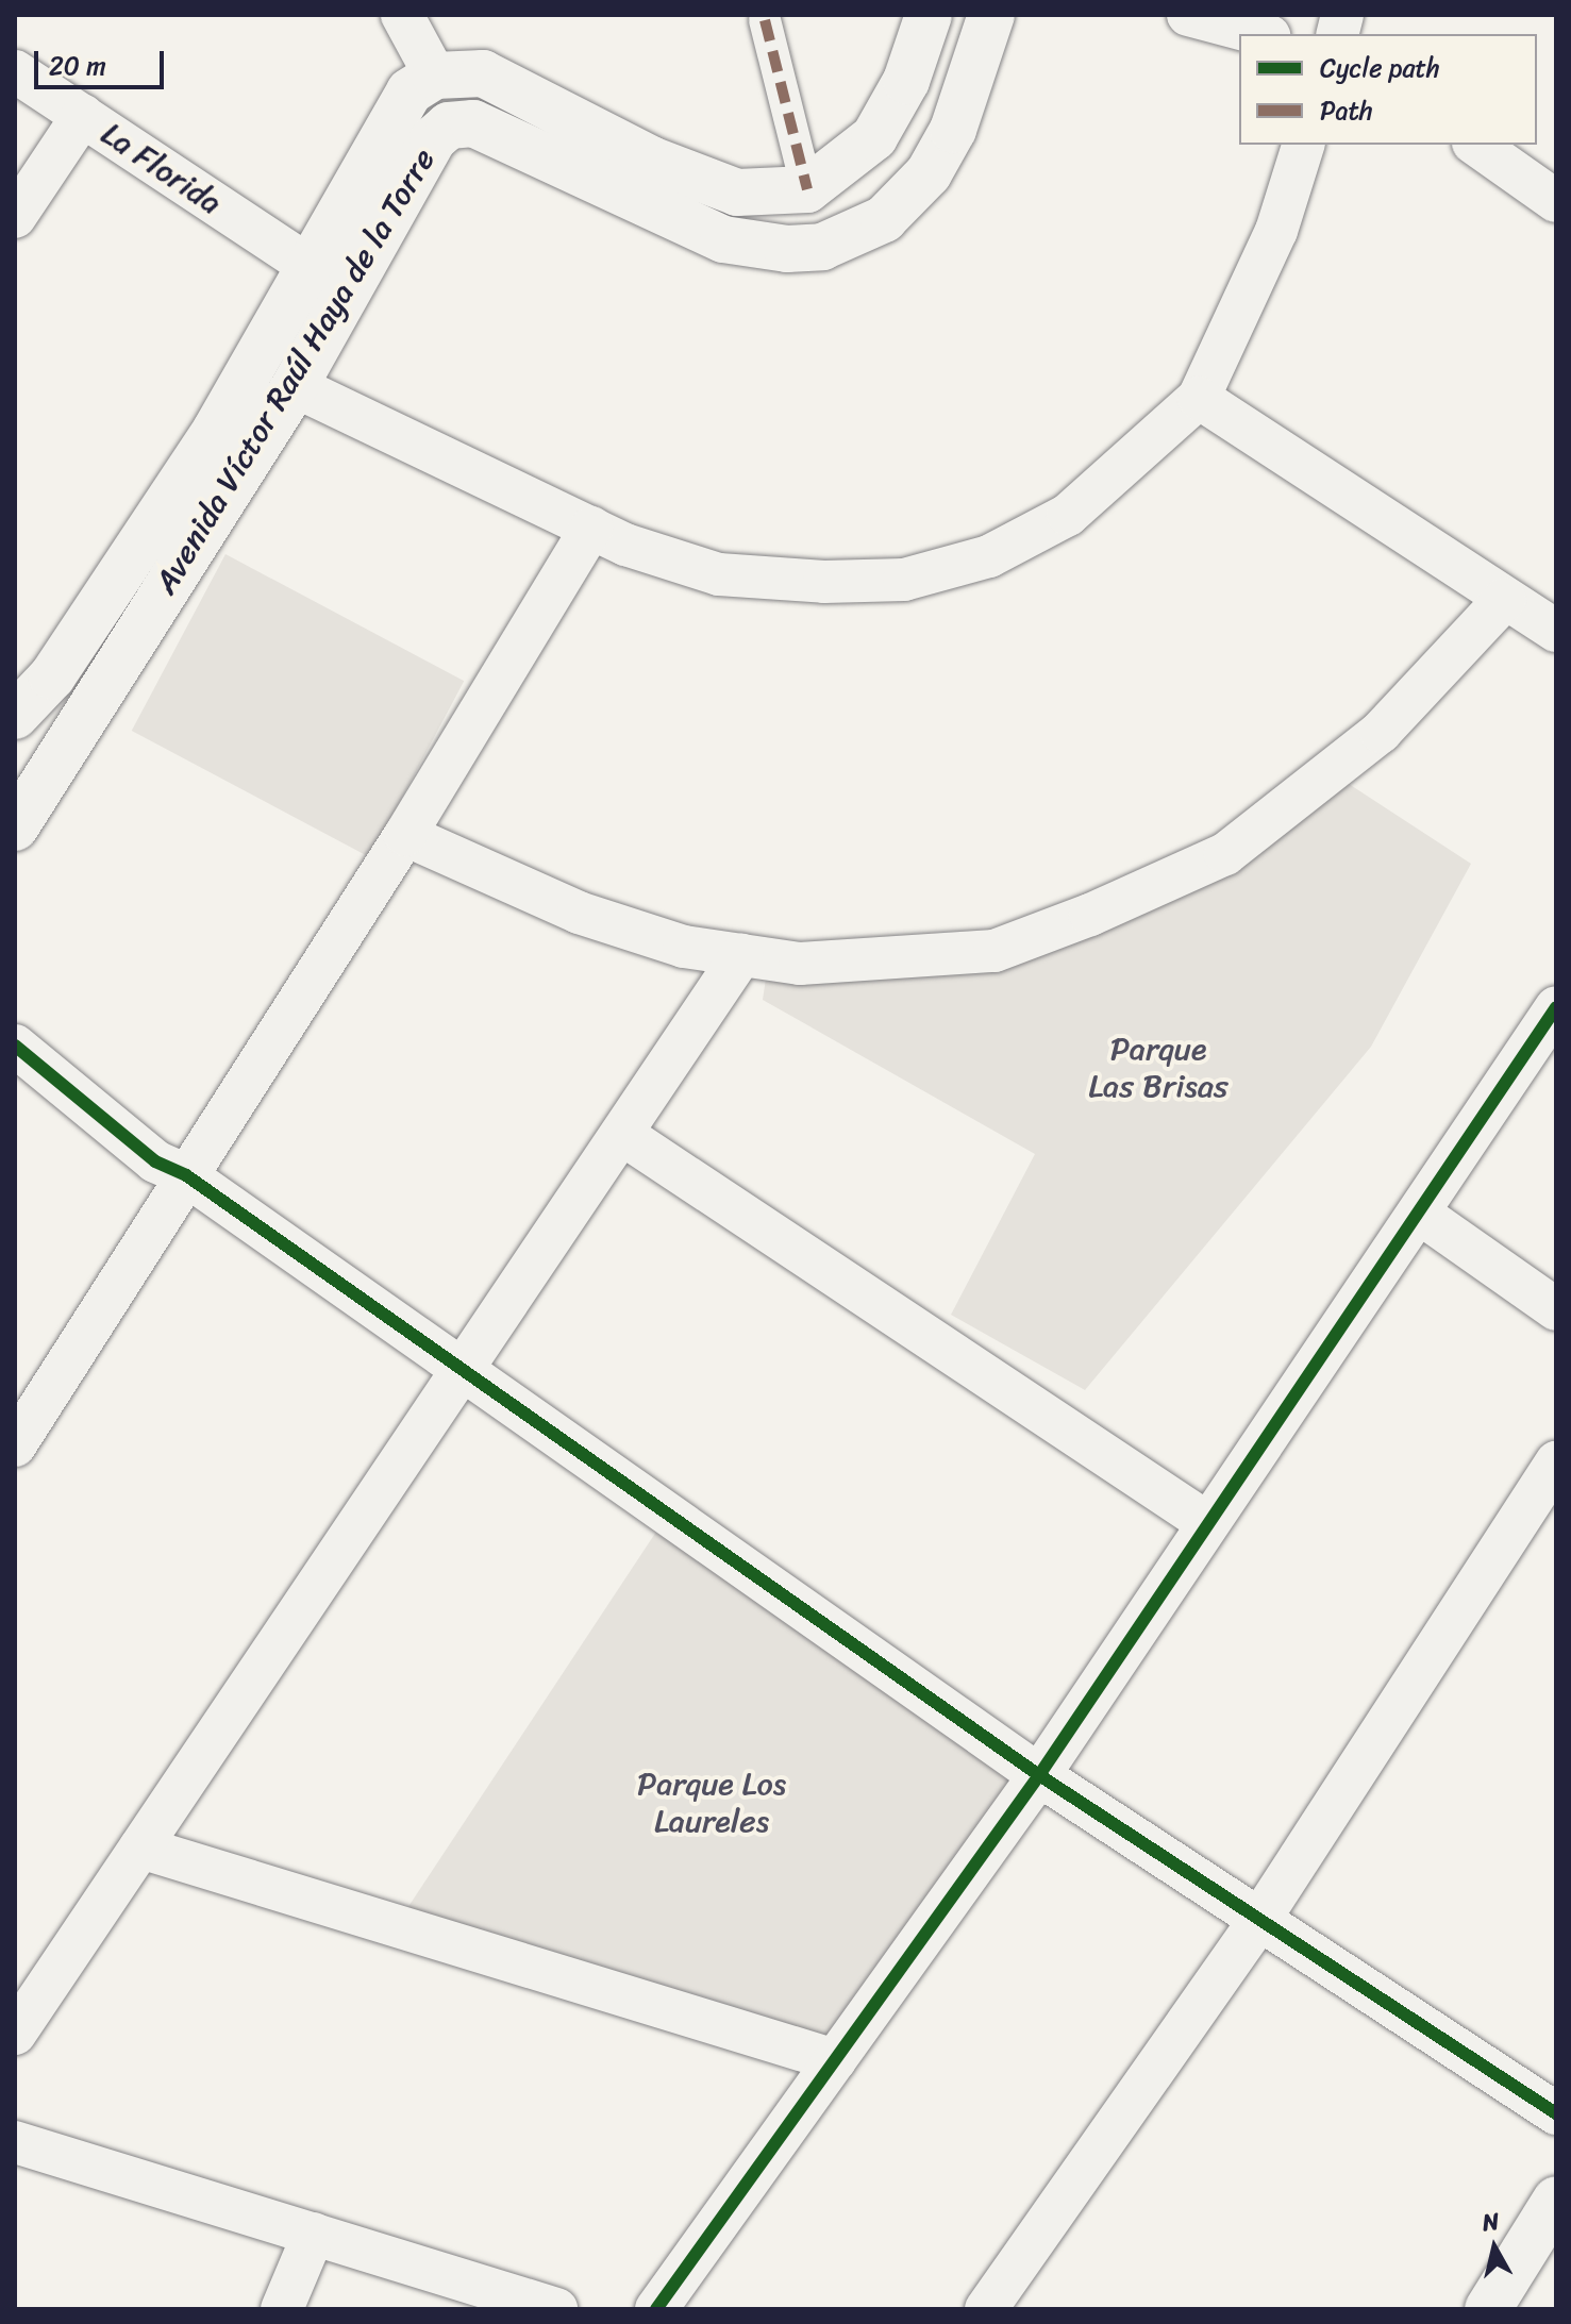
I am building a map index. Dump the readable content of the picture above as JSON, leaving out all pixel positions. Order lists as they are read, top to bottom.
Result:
{
  "streets": {
    "street": ["La Florida", "Avenida Víctor Raúl Haya de la Torre"]
  },
  "crossings": [
    ["La Florida", "Avenida Víctor Raúl Haya de la Torre"]
  ],
  "parks": ["Parque Las Brisas", "Parque Los Laureles"],
  "legend": ["Cycle path", "Path"],
  "scale_bar": "20 m",
  "north": "top"
}
